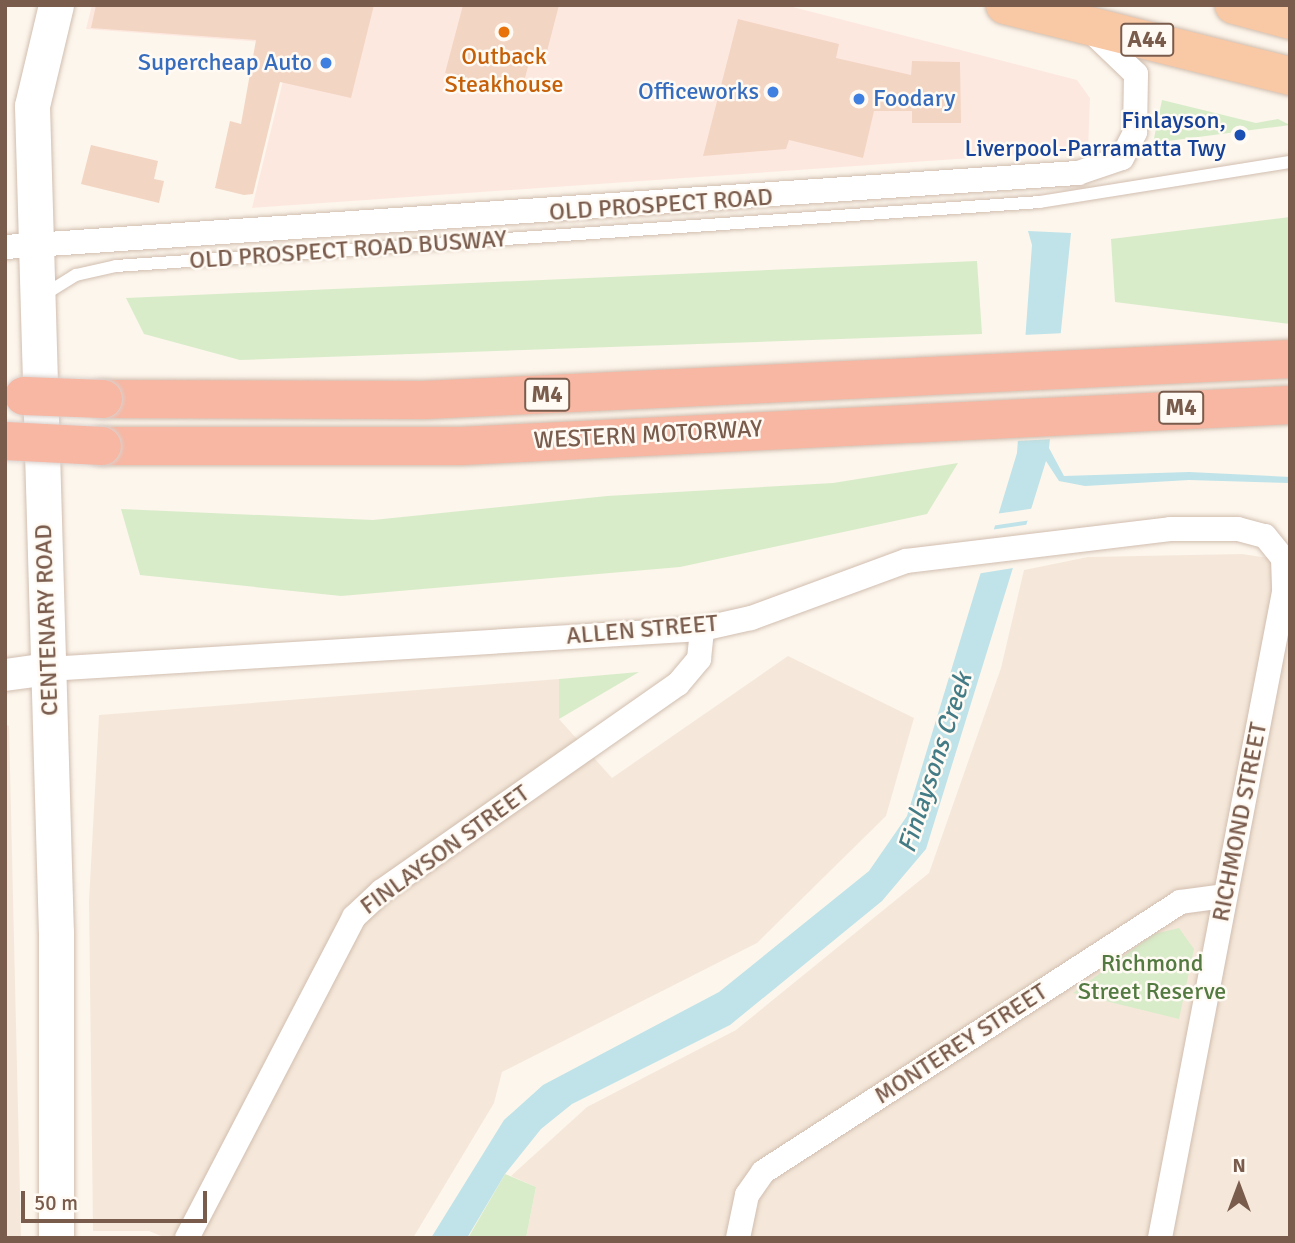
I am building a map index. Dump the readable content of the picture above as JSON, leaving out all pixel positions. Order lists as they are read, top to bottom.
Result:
{
  "streets": {
    "highway": ["A44", "M4", "WESTERN MOTORWAY"],
    "main road": ["CENTENARY ROAD"],
    "street": [
      "OLD PROSPECT ROAD",
      "ALLEN STREET",
      "RICHMOND STREET",
      "FINLAYSON STREET",
      "MONTEREY STREET"
    ],
    "lane": ["OLD PROSPECT ROAD BUSWAY"]
  },
  "crossings": [
    ["A44", "OLD PROSPECT ROAD"],
    ["OLD PROSPECT ROAD", "CENTENARY ROAD"],
    ["OLD PROSPECT ROAD BUSWAY", "CENTENARY ROAD"],
    ["CENTENARY ROAD", "ALLEN STREET"],
    ["ALLEN STREET", "RICHMOND STREET"],
    ["ALLEN STREET", "FINLAYSON STREET"],
    ["RICHMOND STREET", "MONTEREY STREET"]
  ],
  "water": ["Finlaysons Creek"],
  "parks": ["Richmond Street Reserve"],
  "places": [
    "Outback Steakhouse",
    "Supercheap Auto",
    "Officeworks",
    "Foodary",
    "Finlayson, Liverpool-Parramatta Twy"
  ],
  "scale_bar": "50 m",
  "north": "top"
}
